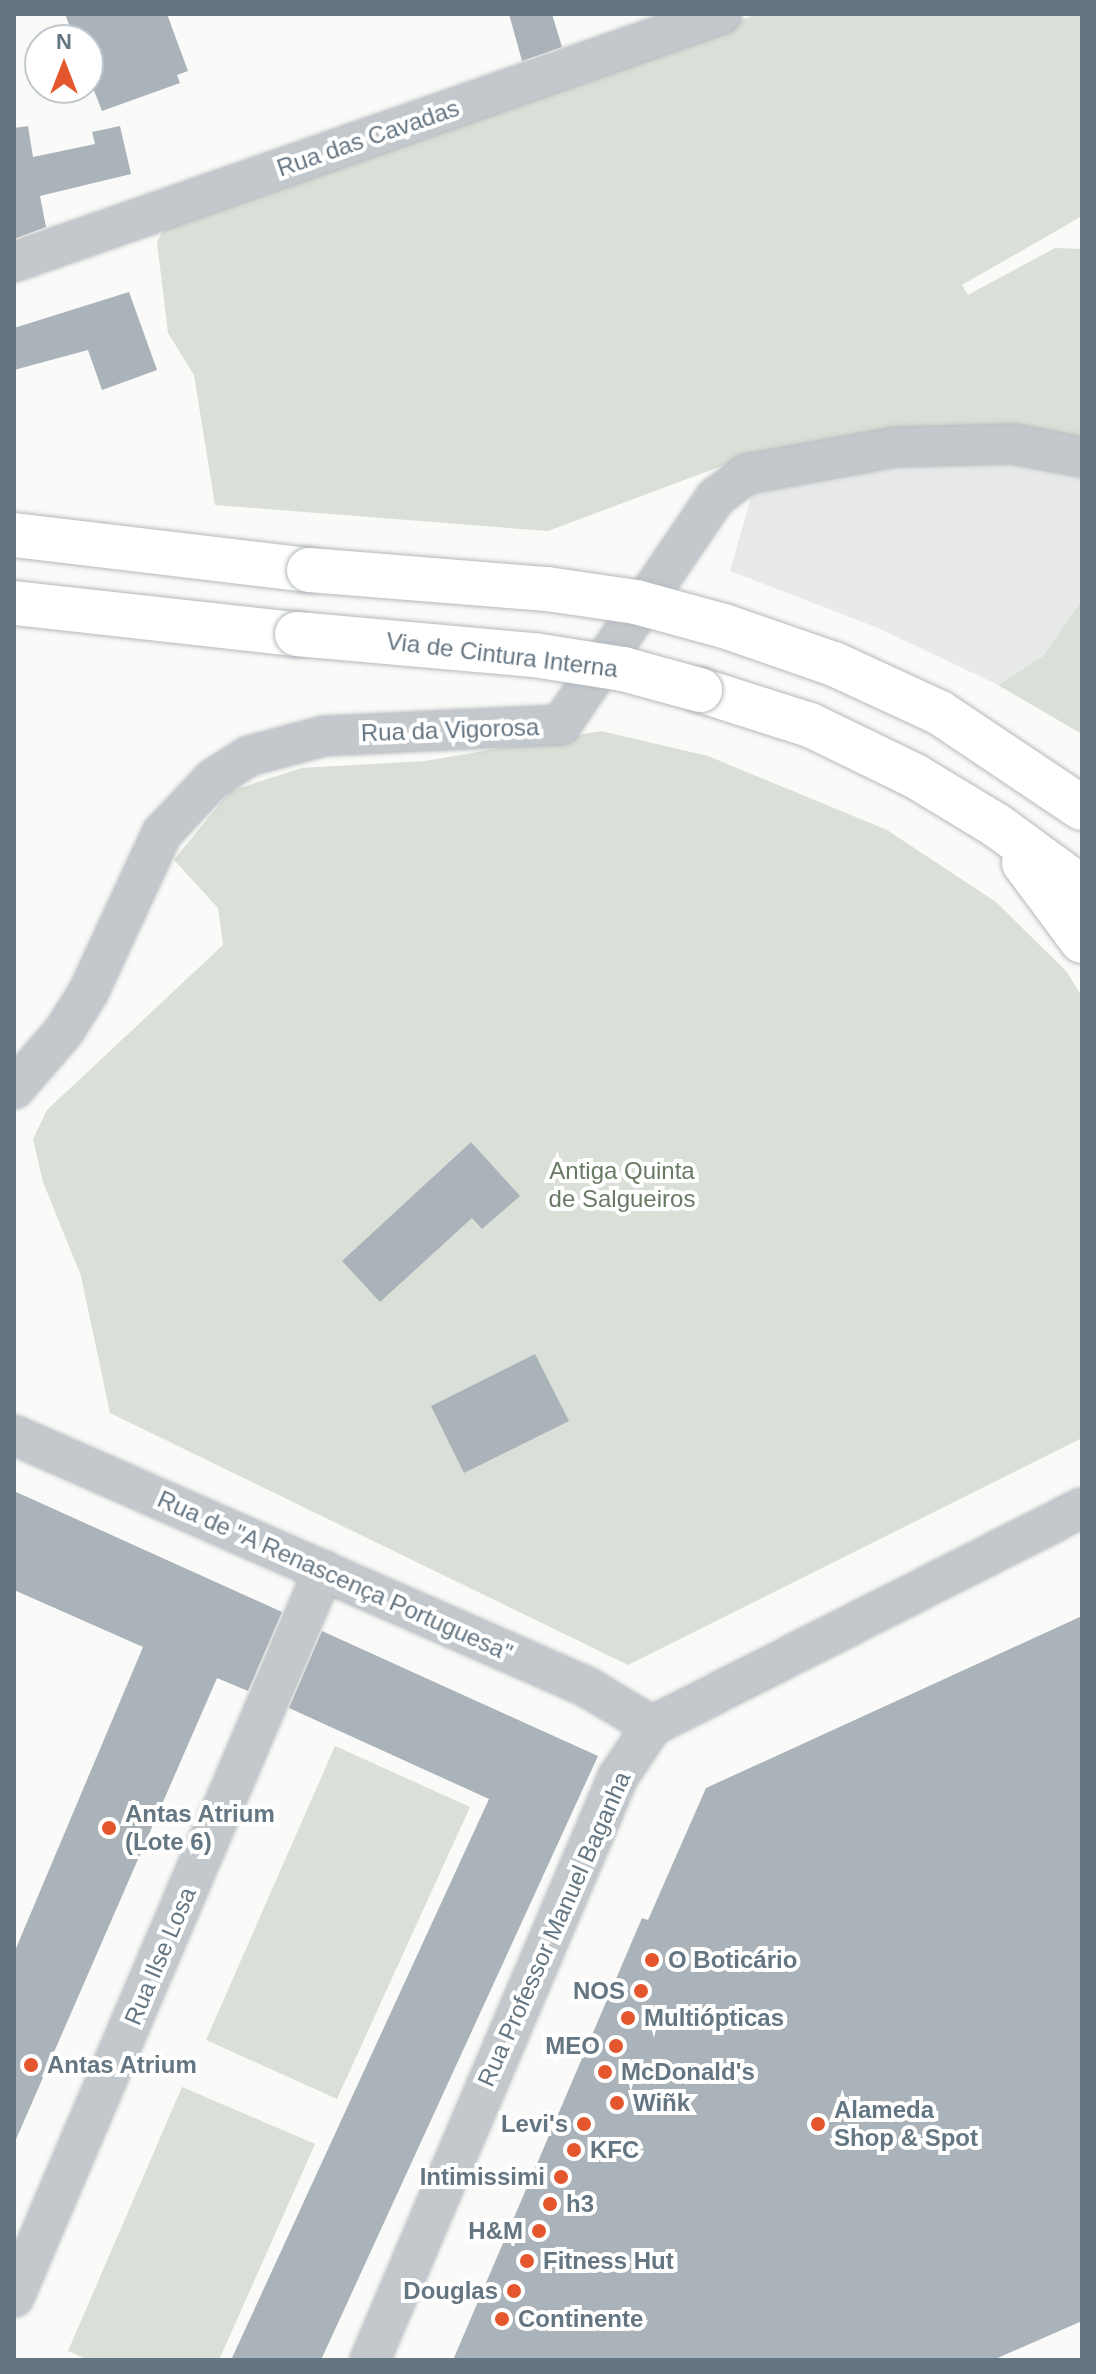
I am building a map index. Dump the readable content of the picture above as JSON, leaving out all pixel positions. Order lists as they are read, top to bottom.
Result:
{
  "streets": {
    "highway": ["Via de Cintura Interna"],
    "street": [
      "Rua das Cavadas",
      "Rua da Vigorosa",
      "Rua de \"A Renascença Portuguesa\"",
      "Rua Professor Manuel Baganha",
      "Rua Ilse Losa"
    ]
  },
  "crossings": [
    ["Rua de \"A Renascença Portuguesa\"", "Rua Professor Manuel Baganha"],
    ["Rua de \"A Renascença Portuguesa\"", "Rua Ilse Losa"]
  ],
  "parks": ["Antiga Quinta de Salgueiros"],
  "places": [
    "Antas Atrium (Lote 6)",
    "O Boticário",
    "NOS",
    "Multiópticas",
    "MEO",
    "Antas Atrium",
    "McDonald's",
    "Wiñk",
    "Levi's",
    "Alameda Shop & Spot",
    "KFC",
    "Intimissimi",
    "h3",
    "H&M",
    "Fitness Hut",
    "Douglas",
    "Continente"
  ],
  "north": "top"
}
